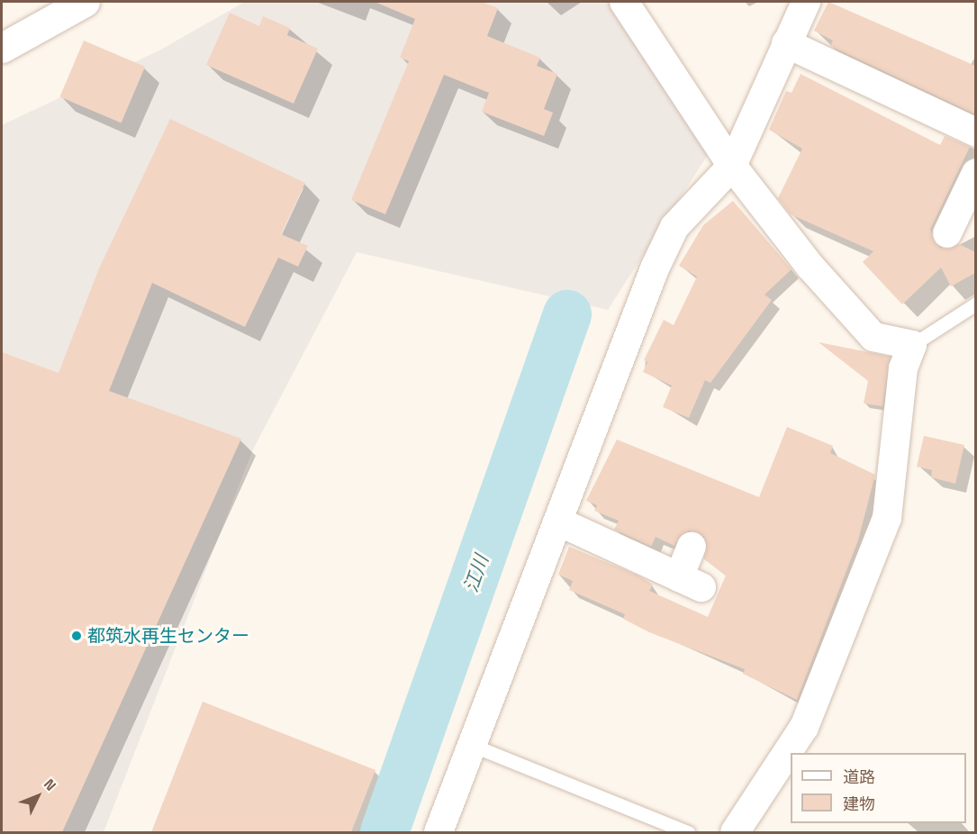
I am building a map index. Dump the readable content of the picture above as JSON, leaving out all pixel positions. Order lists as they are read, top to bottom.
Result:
{
  "water": ["江川"],
  "places": ["都筑水再生センター"],
  "legend": ["道路", "建物"],
  "north": "top right"
}
